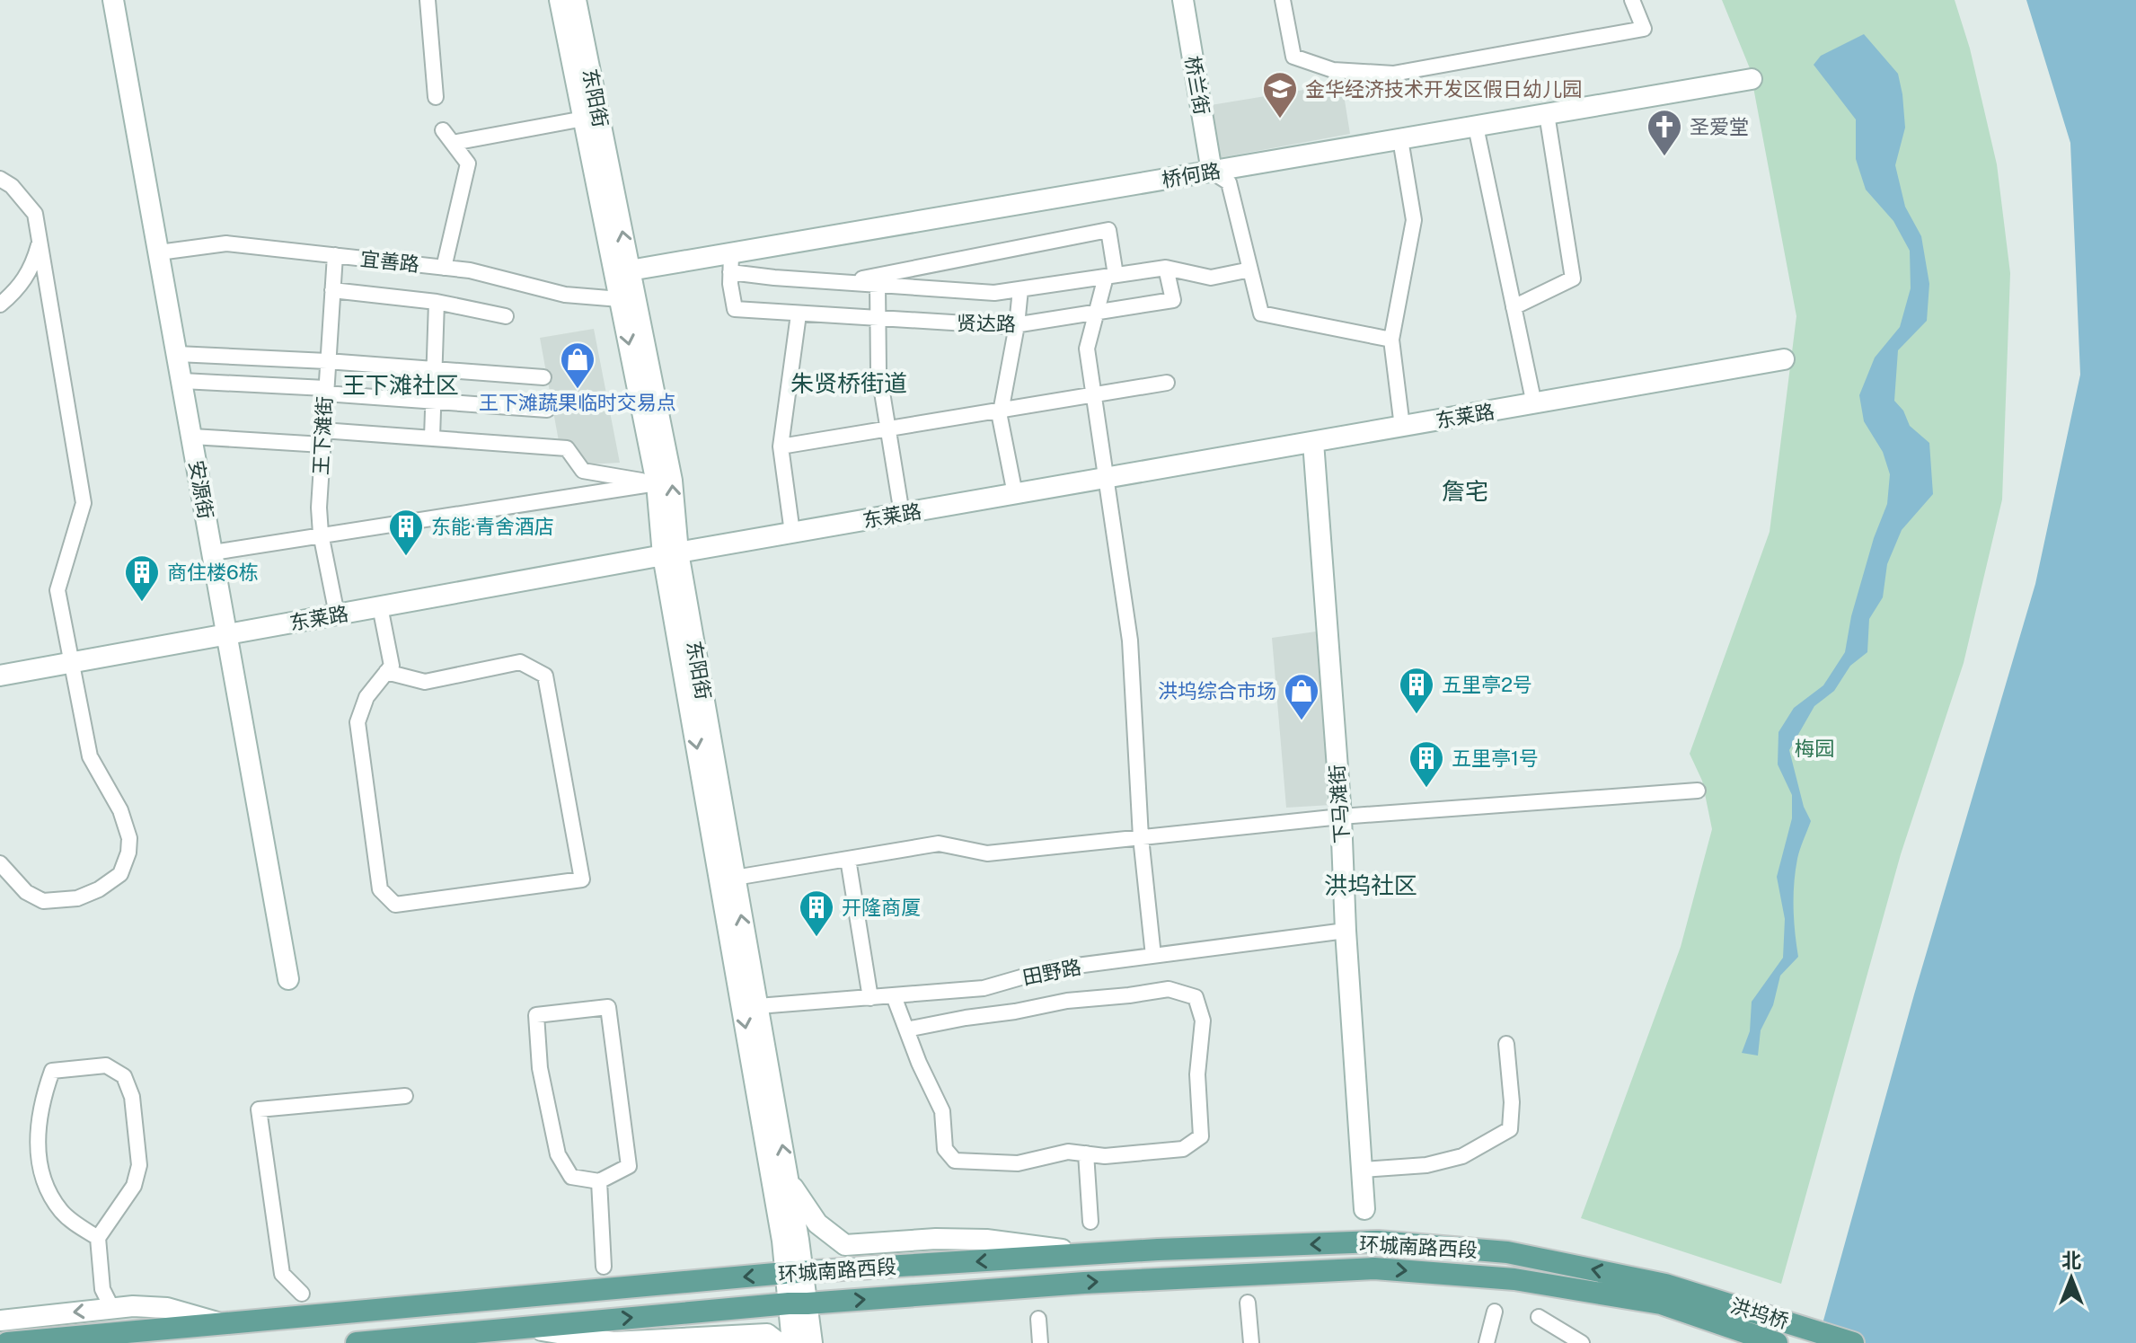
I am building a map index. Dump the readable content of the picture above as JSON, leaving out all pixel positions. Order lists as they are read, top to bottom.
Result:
{
  "streets": {
    "main road": ["环城南路西段", "洪坞桥"],
    "street": [
      "桥兰街",
      "东阳街",
      "桥何路",
      "宜善路",
      "贤达路",
      "东莱路",
      "王下滩街",
      "安源街",
      "下马滩街",
      "田野路"
    ]
  },
  "crossings": [
    ["桥兰街", "桥何路"],
    ["东阳街", "桥何路"],
    ["东阳街", "宜善路"],
    ["东阳街", "东莱路"],
    ["东阳街", "田野路"],
    ["东阳街", "环城南路西段"],
    ["桥何路", "贤达路"],
    ["宜善路", "王下滩街"],
    ["宜善路", "安源街"],
    ["东莱路", "王下滩街"],
    ["东莱路", "安源街"],
    ["东莱路", "下马滩街"],
    ["下马滩街", "田野路"],
    ["环城南路西段", "洪坞桥"]
  ],
  "districts": [
    "朱贤桥街道",
    "王下滩社区",
    "詹宅",
    "洪坞社区"
  ],
  "parks": ["梅园"],
  "places": {
    "school or university": ["金华经济技术开发区假日幼儿园"],
    "church": ["圣爱堂"],
    "shop": ["王下滩蔬果临时交易点", "洪坞综合市场"],
    "building": [
      "东能·青舍酒店",
      "商住楼6栋",
      "五里亭2号",
      "五里亭1号",
      "开隆商厦"
    ]
  },
  "north": "top"
}
